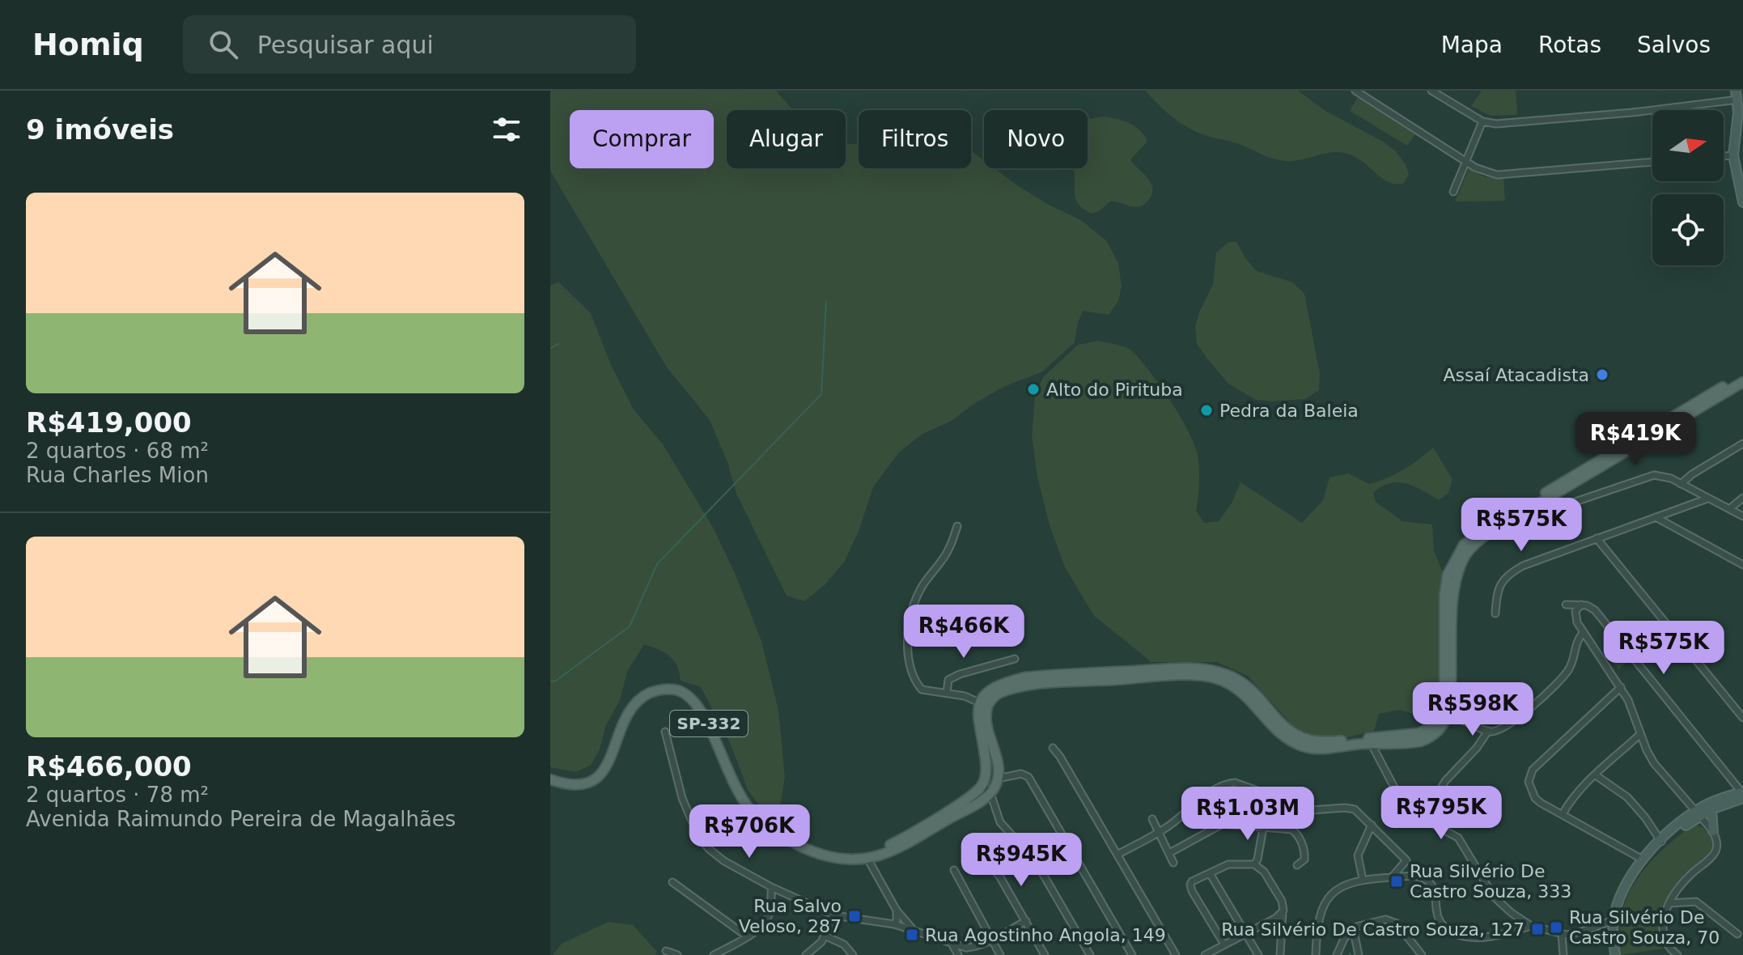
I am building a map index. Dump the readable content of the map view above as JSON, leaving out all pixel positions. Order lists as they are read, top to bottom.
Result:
{
  "streets": {
    "main road": ["SP-332"]
  },
  "places": {
    "other": ["Assaí Atacadista", "Alto do Pirituba", "Pedra da Baleia"],
    "transit": [
      "Rua Silvério De Castro Souza, 333",
      "Rua Salvo Veloso, 287",
      "Rua Silvério De Castro Souza, 70",
      "Rua Silvério De Castro Souza, 127",
      "Rua Agostinho Angola, 149"
    ]
  },
  "north": "right",
  "page": {
    "header": "Homiq",
    "search": "Pesquisar aqui",
    "nav": ["Mapa", "Rotas", "Salvos"],
    "heading": "9 imóveis",
    "chip": [
      "Comprar",
      "Alugar",
      "Filtros",
      "Novo"
    ],
    "list": [
      {
        "name": "R$419,000",
        "note": "2 quartos · 68 m² · Rua Charles Mion"
      },
      {
        "name": "R$466,000",
        "note": "2 quartos · 78 m² · Avenida Raimundo Pereira de Magalhães"
      }
    ],
    "price": [
      "R$419K",
      "R$575K",
      "R$466K",
      "R$575K",
      "R$598K",
      "R$795K",
      "R$1.03M",
      "R$706K",
      "R$945K"
    ]
  }
}
